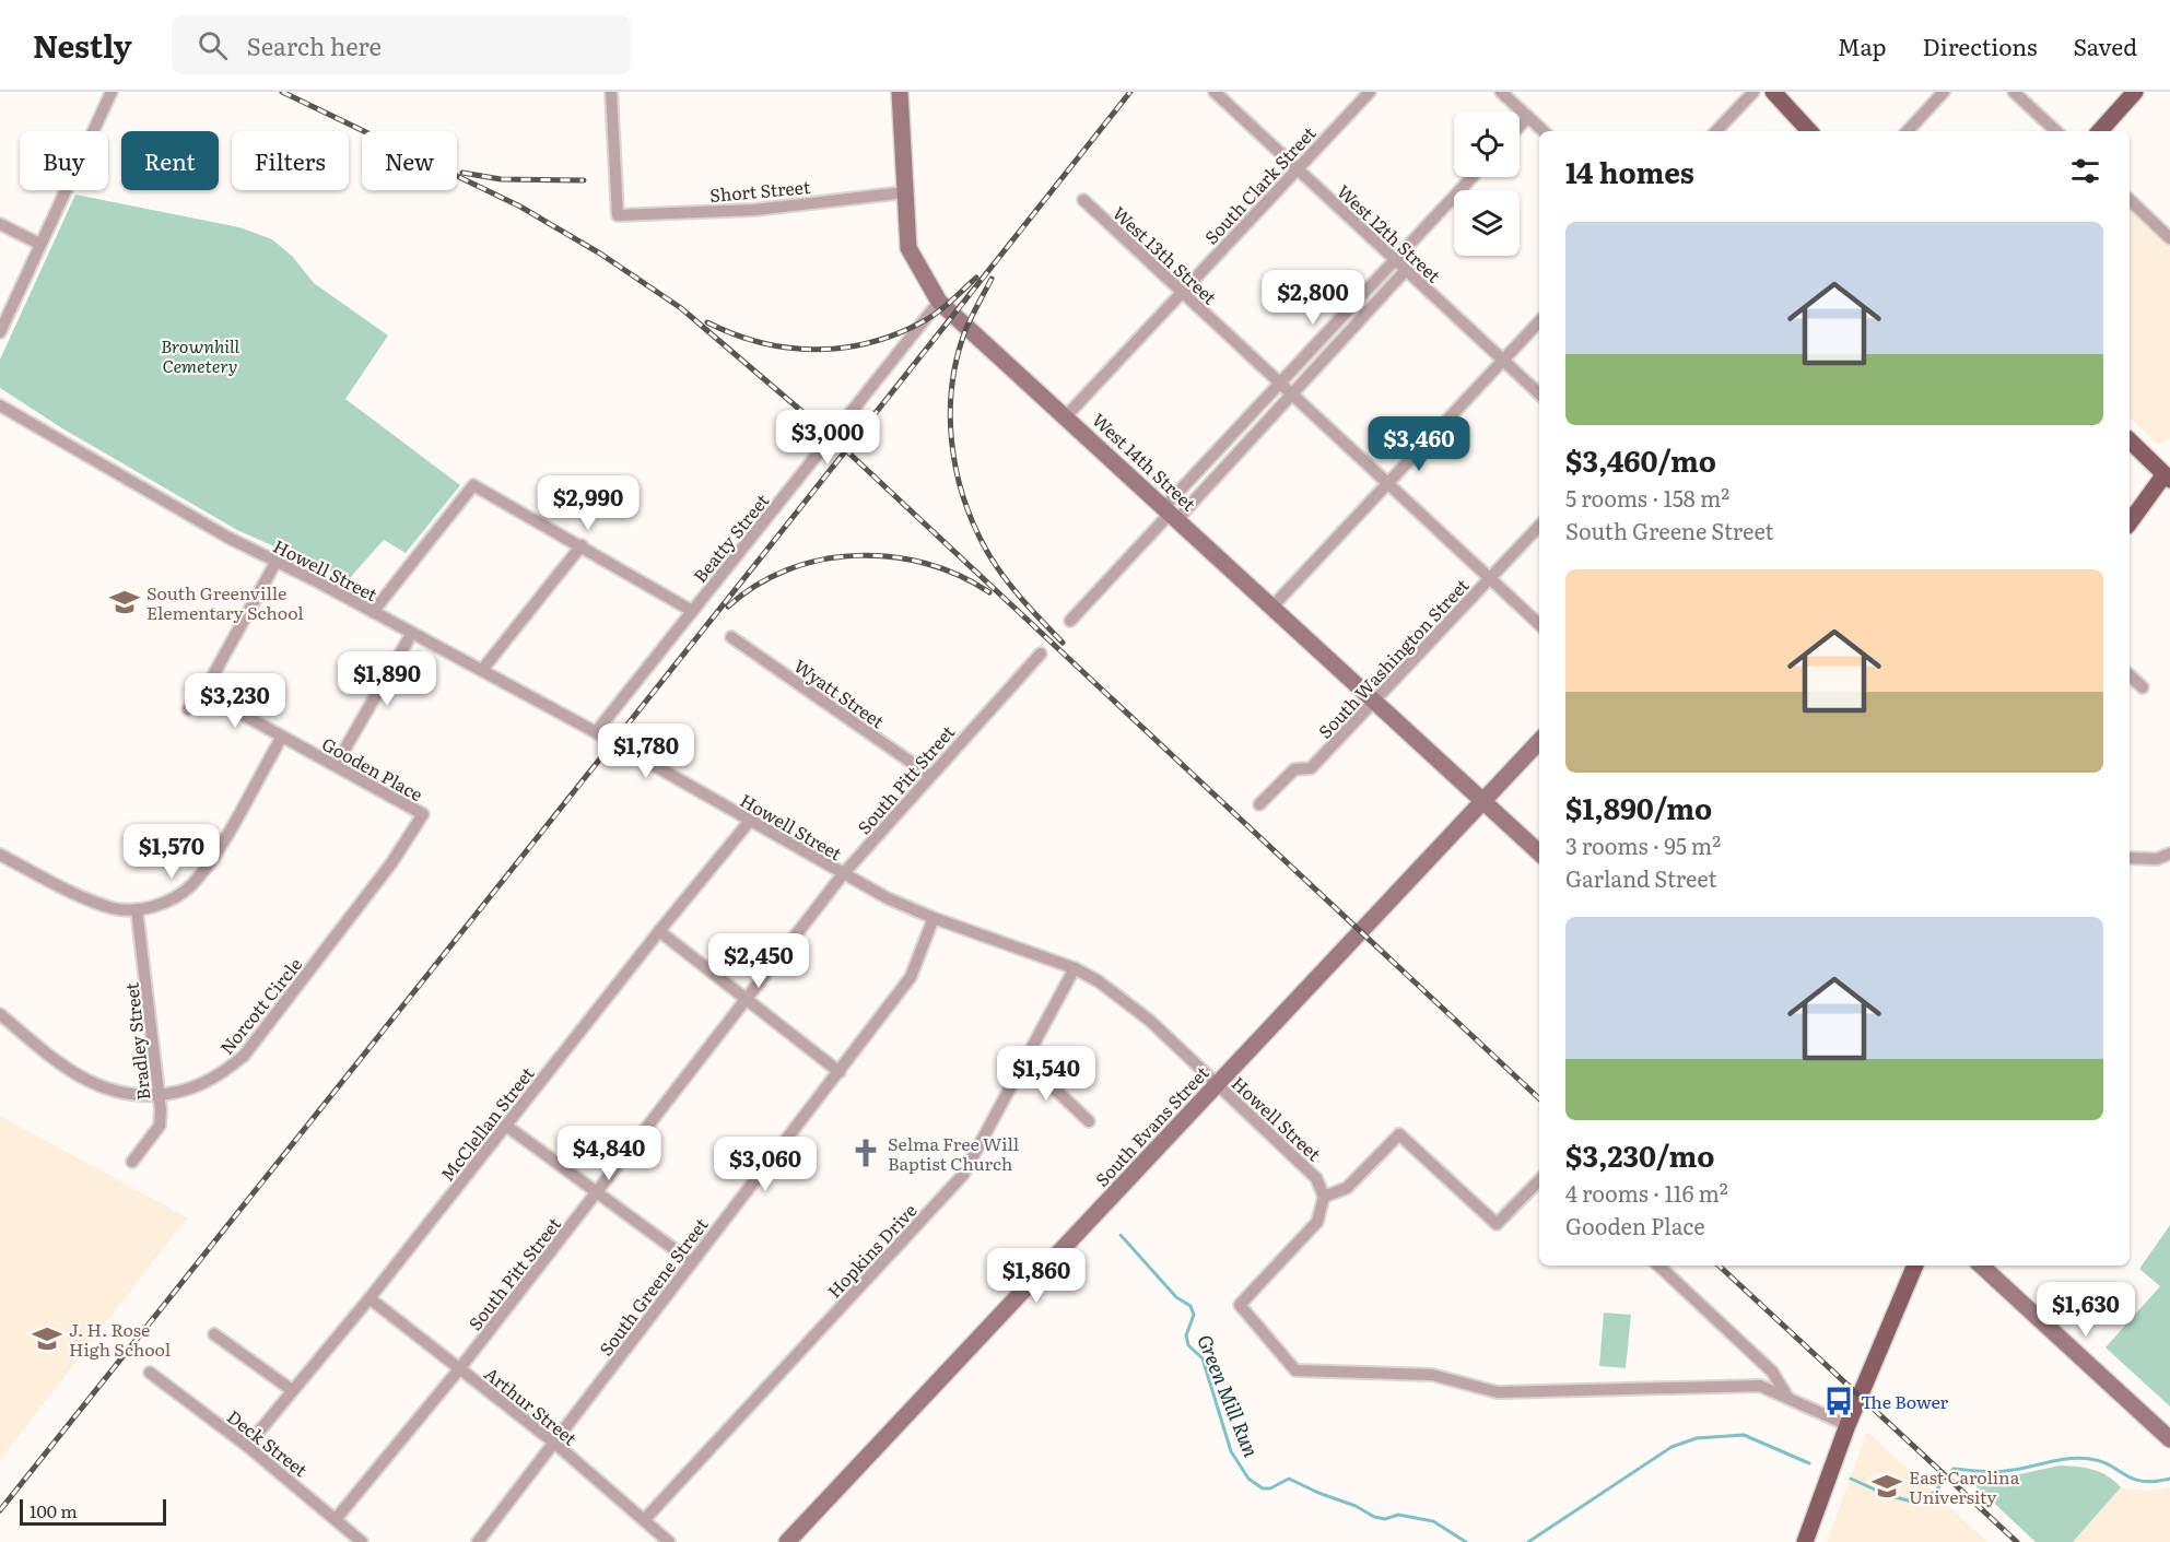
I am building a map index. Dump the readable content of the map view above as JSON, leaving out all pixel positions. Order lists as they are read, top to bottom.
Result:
{
  "streets": {
    "street": [
      "South Clark Street",
      "Short Street",
      "West 12th Street",
      "West 13th Street",
      "West 14th Street",
      "Beatty Street",
      "Howell Street",
      "South Washington Street",
      "Wyatt Street",
      "Gooden Place",
      "South Pitt Street",
      "Norcott Circle",
      "Bradley Street",
      "McClellan Street",
      "South Evans Street",
      "Hopkins Drive",
      "South Greene Street",
      "Arthur Street",
      "Deck Street"
    ]
  },
  "crossings": [
    ["South Clark Street", "West 12th Street"],
    ["South Clark Street", "West 13th Street"],
    ["South Clark Street", "West 14th Street"],
    ["Short Street", "West 14th Street"],
    ["West 13th Street", "South Washington Street"],
    ["West 14th Street", "Beatty Street"],
    ["West 14th Street", "South Washington Street"],
    ["West 14th Street", "South Evans Street"],
    ["Beatty Street", "Howell Street"],
    ["Howell Street", "South Pitt Street"],
    ["Howell Street", "McClellan Street"],
    ["Howell Street", "South Evans Street"],
    ["Howell Street", "Hopkins Drive"],
    ["Howell Street", "South Greene Street"],
    ["Wyatt Street", "South Pitt Street"],
    ["Gooden Place", "Norcott Circle"],
    ["South Pitt Street", "Arthur Street"],
    ["South Pitt Street", "Deck Street"],
    ["Norcott Circle", "Bradley Street"],
    ["McClellan Street", "Arthur Street"],
    ["McClellan Street", "Deck Street"],
    ["Hopkins Drive", "Arthur Street"],
    ["South Greene Street", "Arthur Street"]
  ],
  "water": ["Green Mill Run"],
  "parks": ["Brownhill Cemetery"],
  "places": {
    "school or university": ["South Greenville Elementary School", "J. H. Rose High School", "East Carolina University"],
    "church": ["Selma Free Will Baptist Church"],
    "bus stop": ["The Bower"]
  },
  "scale_bar": "100 m",
  "page": {
    "header": "Nestly",
    "search": "Search here",
    "nav": ["Map", "Directions", "Saved"],
    "chip": [
      "Buy",
      "Rent",
      "Filters",
      "New"
    ],
    "heading": "14 homes",
    "list": [
      {
        "name": "$3,460/mo",
        "note": "5 rooms · 158 m² · South Greene Street"
      },
      {
        "name": "$1,890/mo",
        "note": "3 rooms · 95 m² · Garland Street"
      },
      {
        "name": "$3,230/mo",
        "note": "4 rooms · 116 m² · Gooden Place"
      }
    ],
    "price": [
      "$2,800",
      "$3,000",
      "$3,460",
      "$2,990",
      "$1,890",
      "$3,230",
      "$1,780",
      "$1,570",
      "$2,450",
      "$1,540",
      "$4,840",
      "$3,060",
      "$1,860",
      "$1,630"
    ],
    "scale": "100 m"
  }
}
